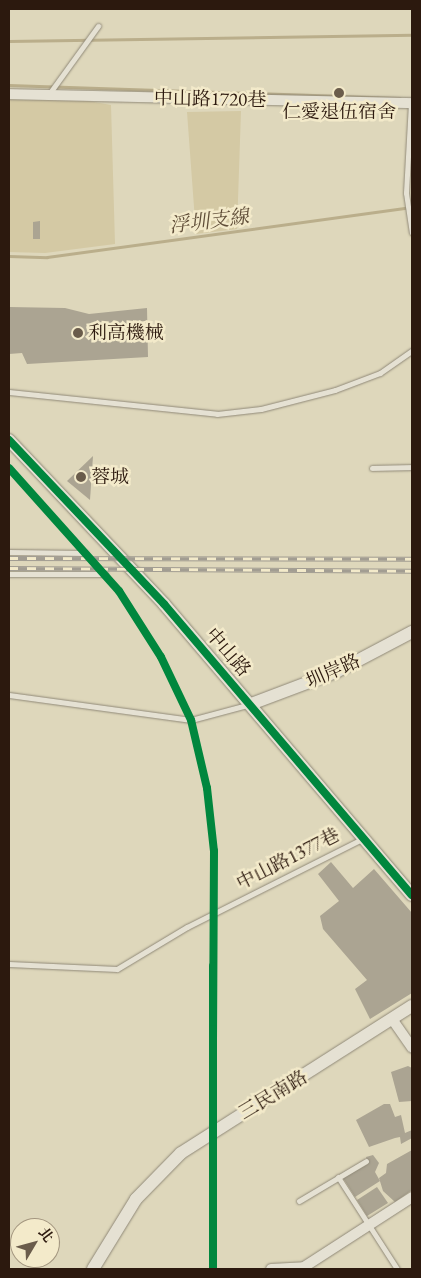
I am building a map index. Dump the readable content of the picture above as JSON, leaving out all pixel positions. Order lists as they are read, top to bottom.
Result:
{
  "streets": {
    "street": [
      "中山路1720巷",
      "中山路",
      "圳岸路",
      "三民南路"
    ],
    "lane": ["中山路1377巷"]
  },
  "crossings": [
    ["中山路", "圳岸路"],
    ["中山路", "中山路1377巷"]
  ],
  "water": ["浮圳支線"],
  "places": ["仁愛退伍宿舍", "利高機械", "蓉城"],
  "north": "top right"
}
